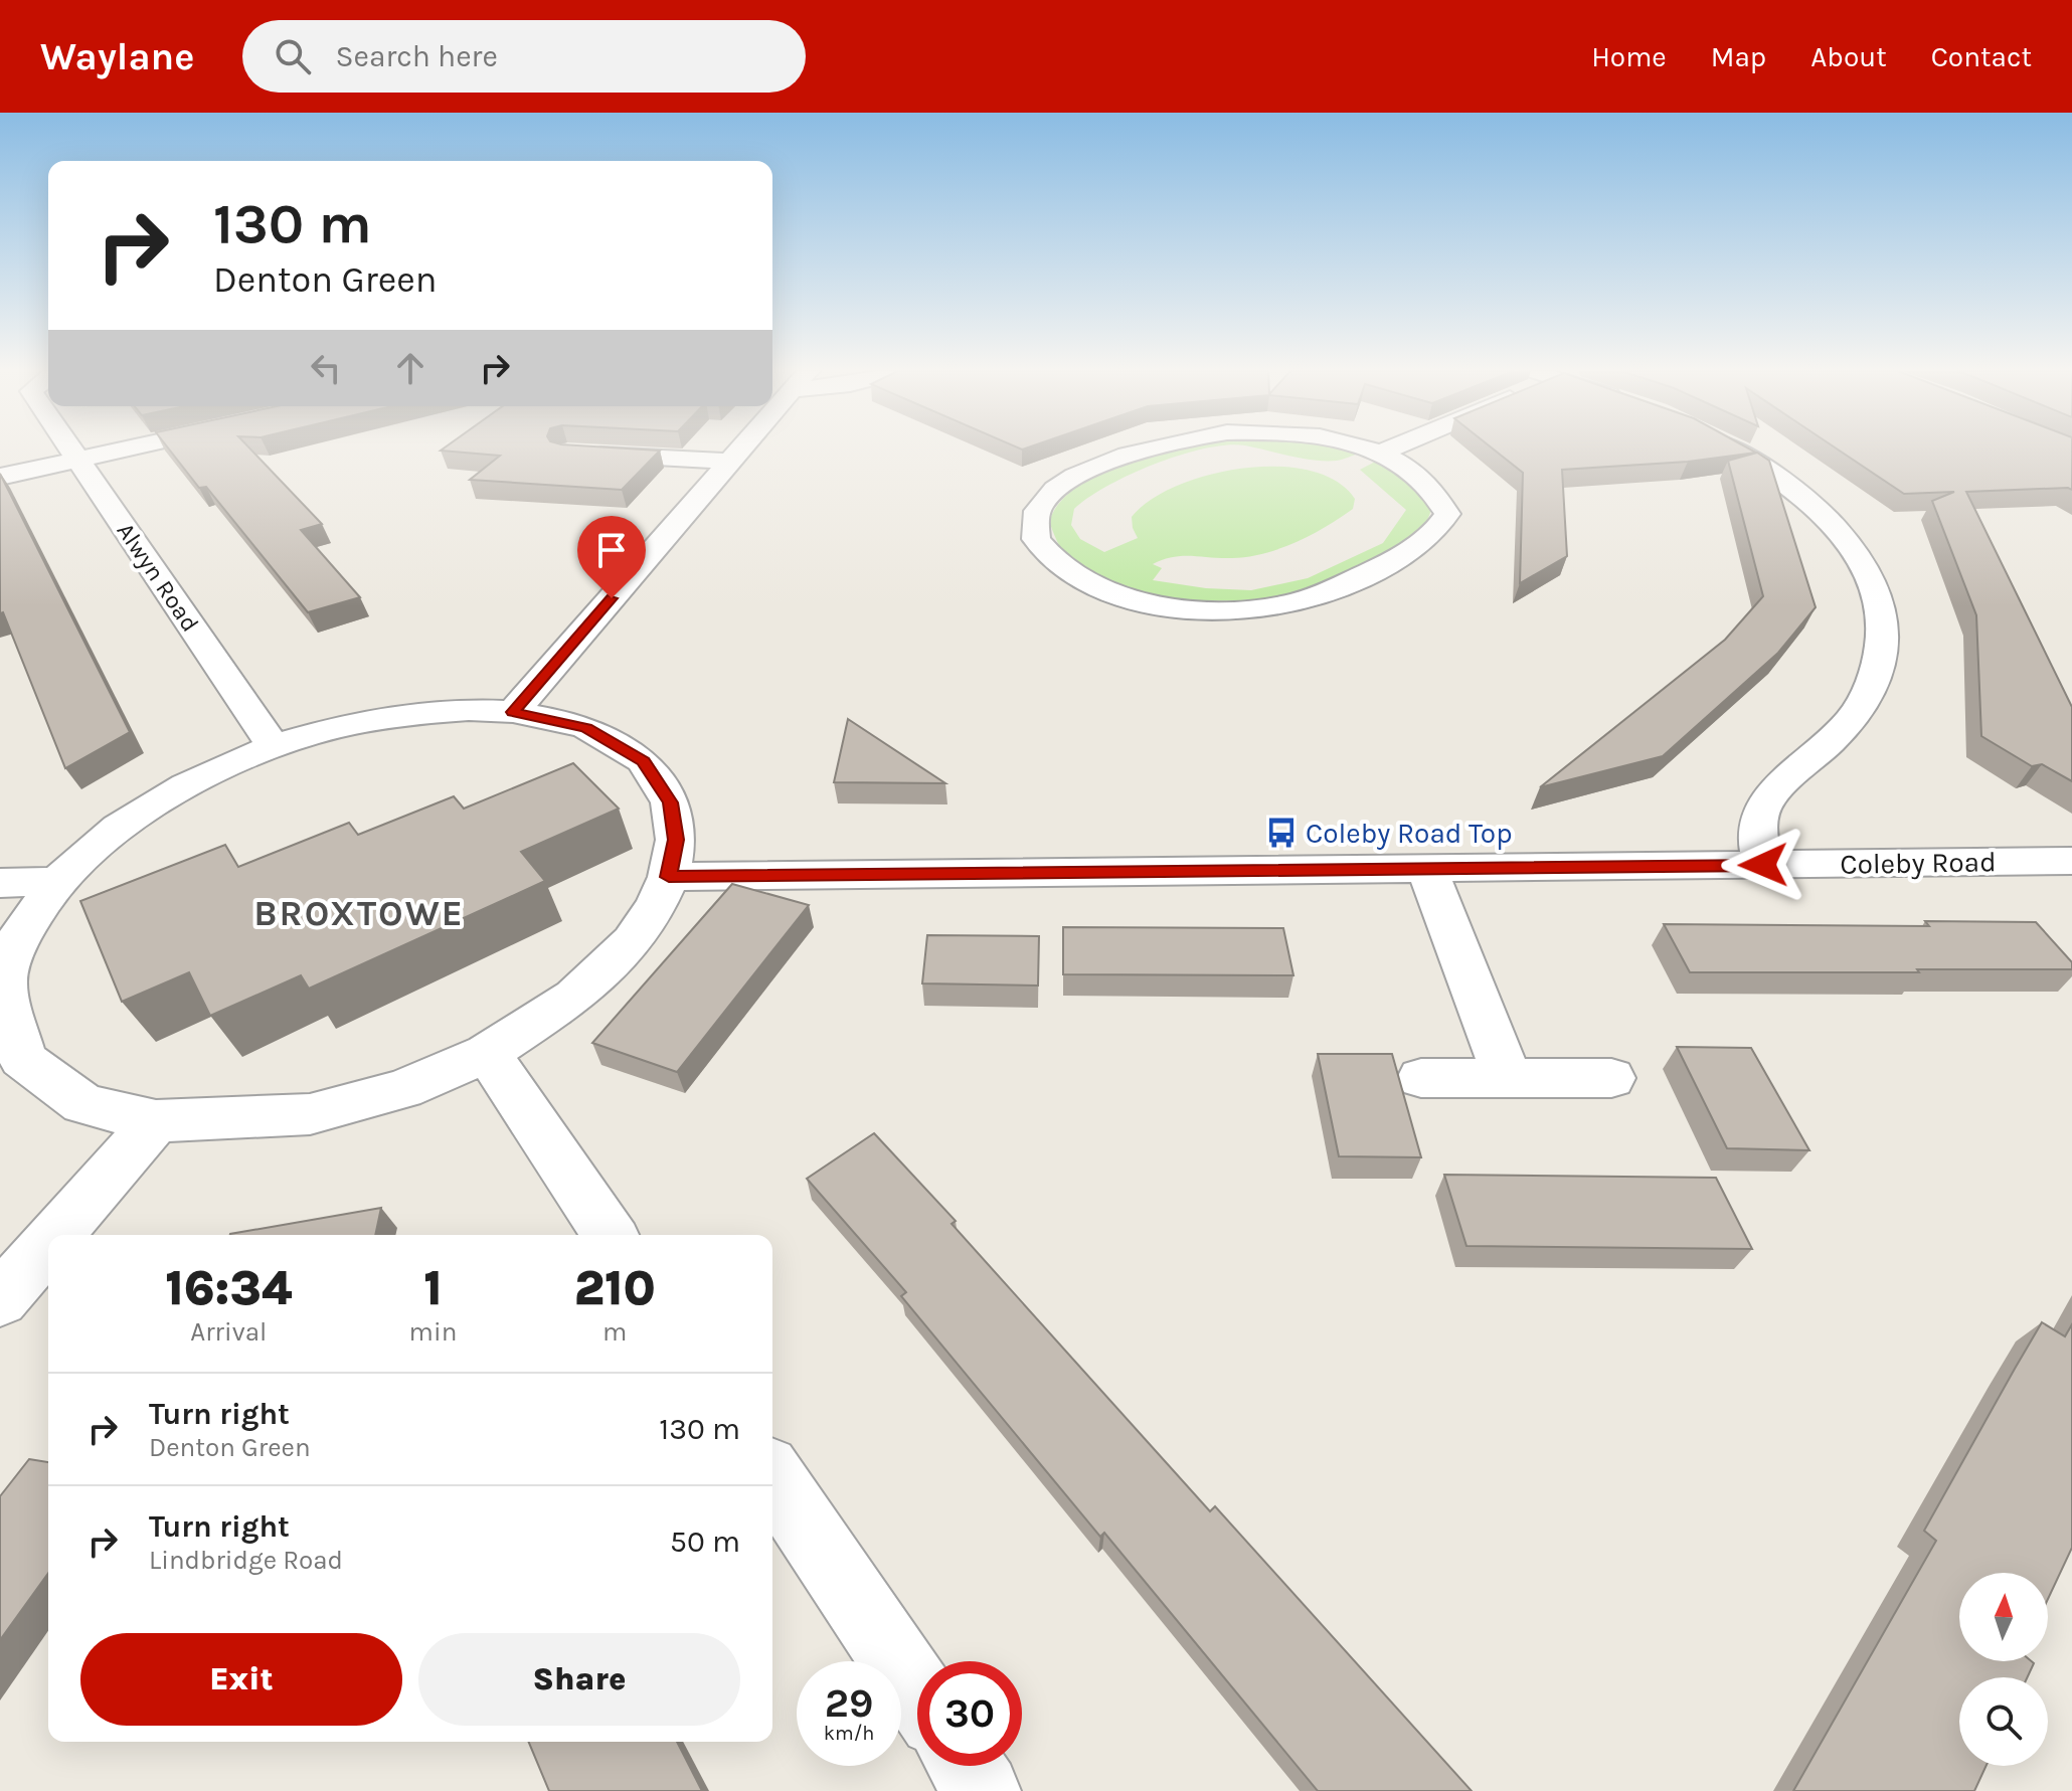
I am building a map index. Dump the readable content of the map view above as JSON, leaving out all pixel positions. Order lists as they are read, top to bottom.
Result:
{
  "streets": {
    "street": ["Alwyn Road", "Coleby Road"]
  },
  "districts": ["BROXTOWE"],
  "places": {
    "bus stop": ["Coleby Road Top"]
  },
  "north": "top",
  "page": {
    "header": "Waylane",
    "search": "Search here",
    "nav": [
      "Home",
      "Map",
      "About",
      "Contact"
    ],
    "turn": ["130 m", "Denton Green"],
    "eta": [
      "16:34",
      "Arrival",
      "1",
      "min",
      "210",
      "m"
    ],
    "list": [
      {
        "name": "Turn right",
        "note": "Denton Green",
        "value": "130 m"
      },
      {
        "name": "Turn right",
        "note": "Lindbridge Road",
        "value": "50 m"
      }
    ],
    "buttons": ["Exit", "Share"],
    "speed": "29 km/h",
    "limit": "30"
  }
}
